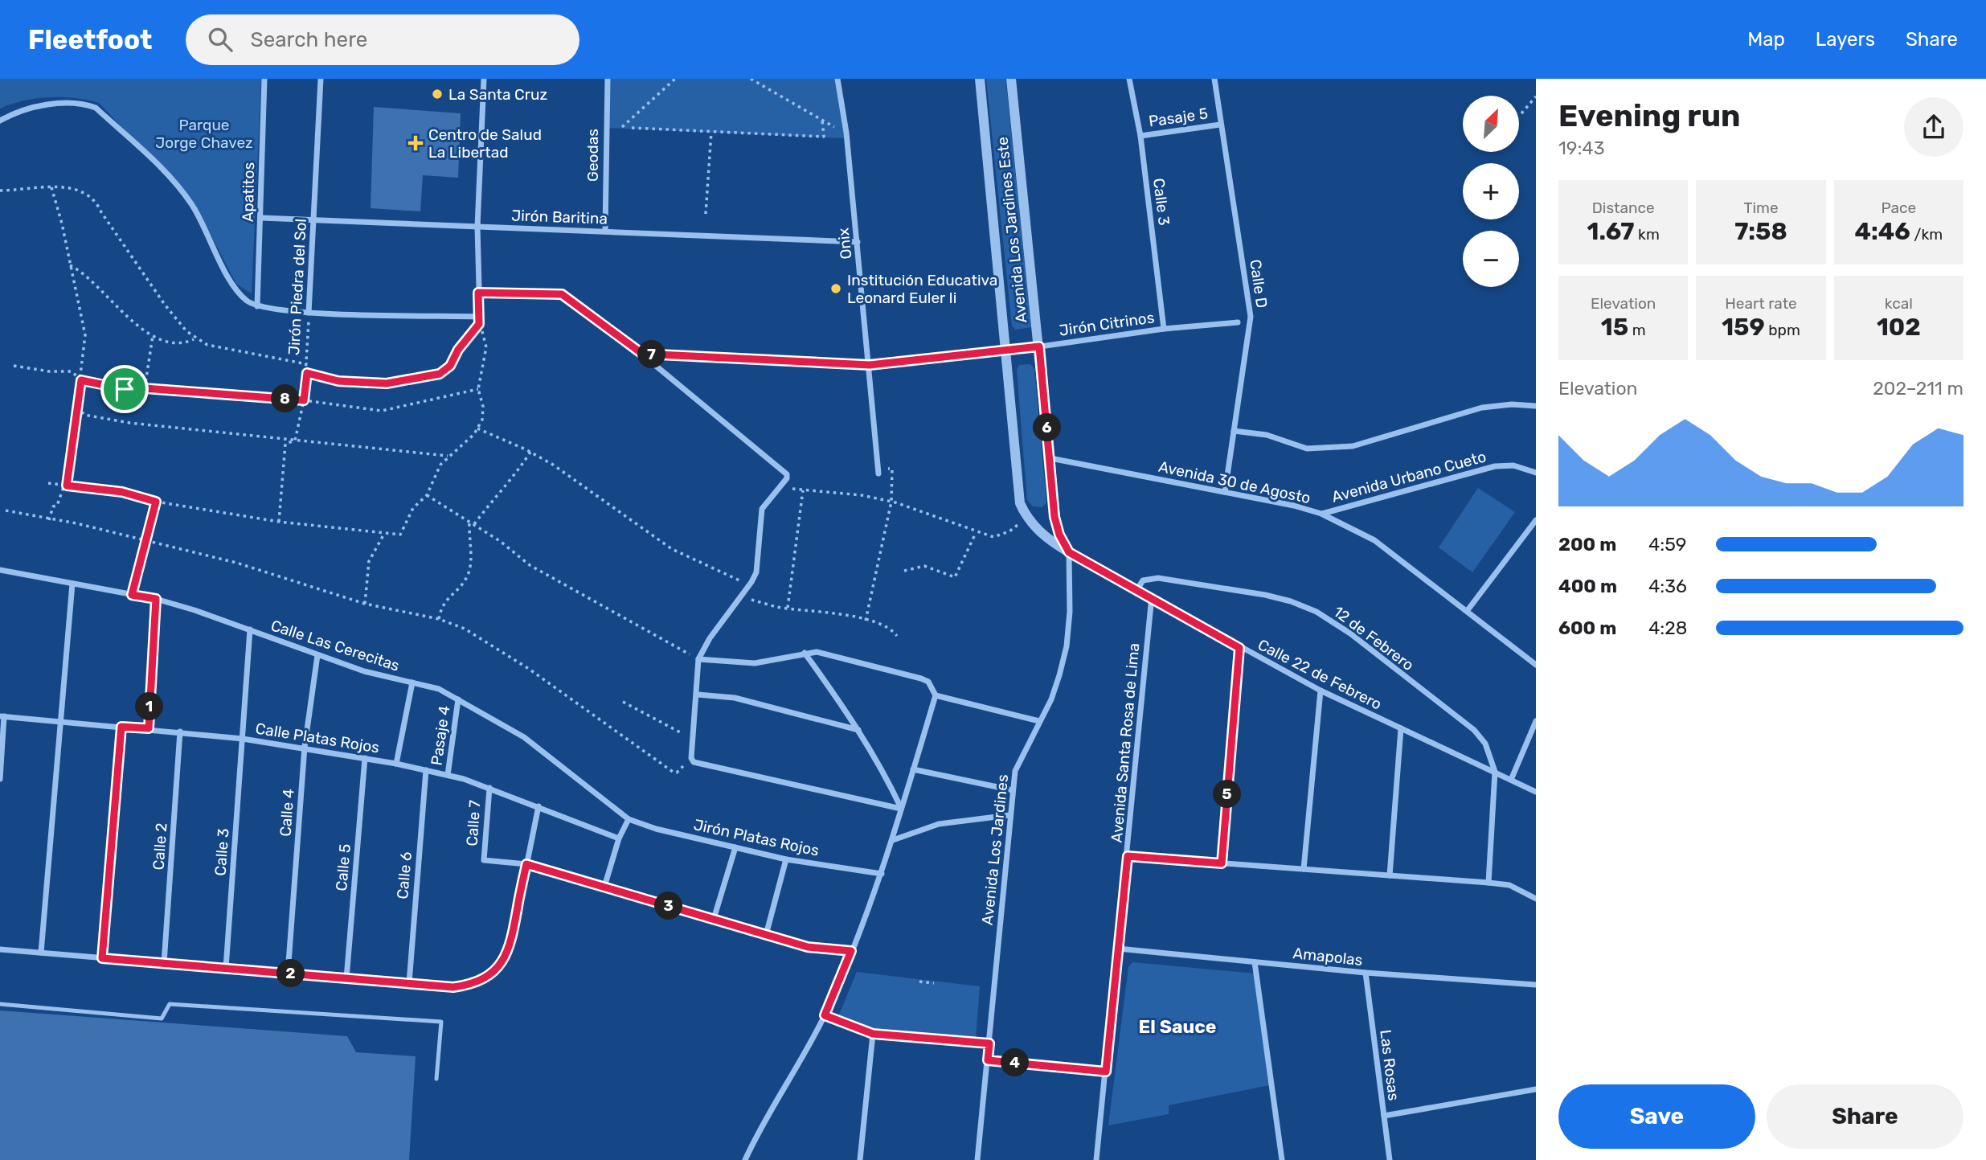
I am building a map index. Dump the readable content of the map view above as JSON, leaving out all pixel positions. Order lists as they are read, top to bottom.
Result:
{
  "streets": {
    "street": [
      "Pasaje 5",
      "Geodas",
      "Apatitos",
      "Calle 3",
      "Jirón Baritina",
      "Avenida Los Jardines Este",
      "Onix",
      "Calle D",
      "Jirón Piedra del Sol",
      "Jirón Citrinos",
      "Avenida Urbano Cueto",
      "Avenida 30 de Agosto",
      "12 de Febrero",
      "Calle Las Cerecitas",
      "Calle 22 de Febrero",
      "Pasaje 4",
      "Calle Platas Rojos",
      "Avenida Santa Rosa de Lima",
      "Calle 4",
      "Calle 7",
      "Jirón Platas Rojos",
      "Calle 2",
      "Avenida Los Jardines",
      "Calle 5",
      "Calle 6",
      "Amapolas",
      "Las Rosas"
    ]
  },
  "crossings": [
    ["Pasaje 5", "Calle 3"],
    ["Pasaje 5", "Calle D"],
    ["Geodas", "Jirón Baritina"],
    ["Apatitos", "Jirón Baritina"],
    ["Calle 3", "Jirón Citrinos"],
    ["Calle 3", "Calle Las Cerecitas"],
    ["Calle 3", "Calle Platas Rojos"],
    ["Jirón Baritina", "Onix"],
    ["Jirón Baritina", "Jirón Piedra del Sol"],
    ["Avenida Los Jardines Este", "Jirón Citrinos"],
    ["Avenida Los Jardines Este", "Avenida 30 de Agosto"],
    ["Avenida Los Jardines Este", "Calle 22 de Febrero"],
    ["Avenida Los Jardines Este", "Avenida Los Jardines"],
    ["Onix", "Jirón Citrinos"],
    ["Calle D", "Avenida 30 de Agosto"],
    ["Avenida Urbano Cueto", "Avenida 30 de Agosto"],
    ["12 de Febrero", "Calle 22 de Febrero"],
    ["Calle Las Cerecitas", "Pasaje 4"],
    ["Calle Las Cerecitas", "Calle 4"],
    ["Calle Las Cerecitas", "Jirón Platas Rojos"],
    ["Calle 22 de Febrero", "Avenida Santa Rosa de Lima"],
    ["Calle 22 de Febrero", "Avenida Los Jardines"],
    ["Pasaje 4", "Calle Platas Rojos"],
    ["Calle Platas Rojos", "Calle 4"],
    ["Calle Platas Rojos", "Calle 7"],
    ["Calle Platas Rojos", "Calle 2"],
    ["Calle Platas Rojos", "Calle 5"],
    ["Calle Platas Rojos", "Calle 6"],
    ["Avenida Santa Rosa de Lima", "Amapolas"],
    ["Amapolas", "Las Rosas"]
  ],
  "districts": ["El Sauce"],
  "parks": ["Parque Jorge Chavez"],
  "places": {
    "other": ["La Santa Cruz", "Institución Educativa Leonard Euler Ii"],
    "health": ["Centro de Salud La Libertad"]
  },
  "north": "top right",
  "page": {
    "header": "Fleetfoot",
    "search": "Search here",
    "nav": ["Map", "Layers", "Share"],
    "heading": ["Evening run", "19:43"],
    "map_buttons": ["+", "−"],
    "stats": [
      ["Distance", "1.67 km"],
      ["Time", "7:58"],
      ["Pace", "4:46 /km"],
      ["Elevation", "15 m"],
      ["Heart rate", "159 bpm"],
      ["kcal", "102"]
    ],
    "pins": [
      "7",
      "8",
      "6",
      "1",
      "5",
      "3",
      "2",
      "4"
    ],
    "chart": ["Elevation", "202–211 m"],
    "list": [
      {
        "name": "200 m",
        "note": "4:59"
      },
      {
        "name": "400 m",
        "note": "4:36"
      },
      {
        "name": "600 m",
        "note": "4:28"
      }
    ],
    "buttons": ["Save", "Share"]
  }
}
